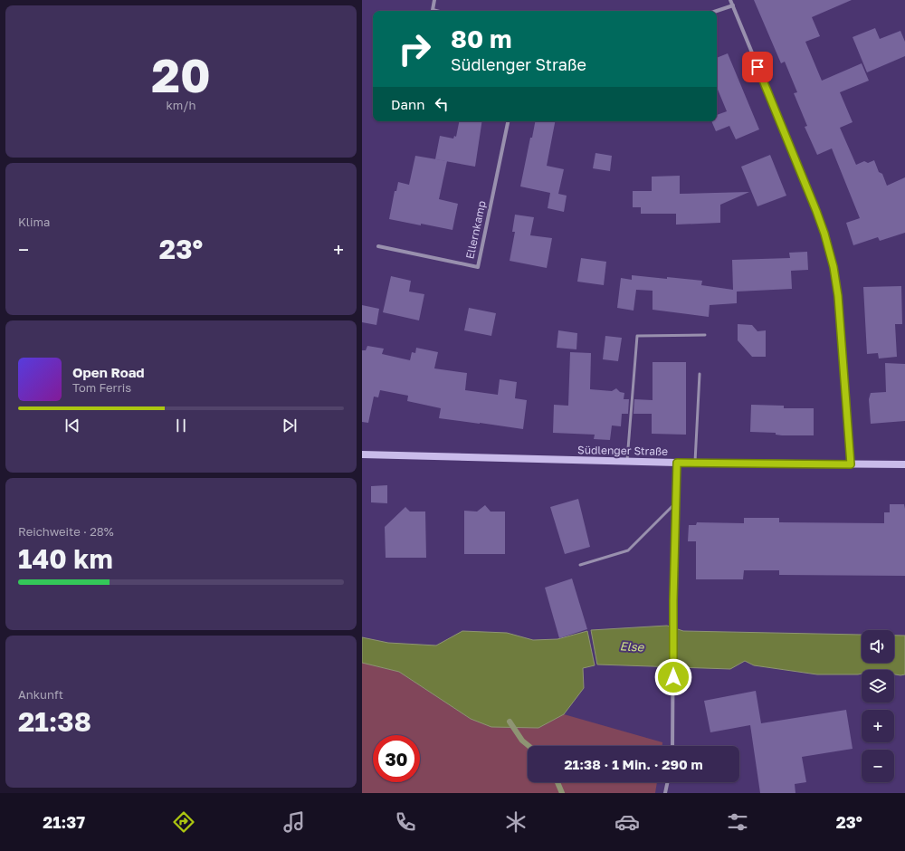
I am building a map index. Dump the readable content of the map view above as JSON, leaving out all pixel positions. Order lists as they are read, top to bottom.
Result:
{
  "streets": {
    "main road": ["Südlenger Straße"],
    "street": ["Ellernkamp"]
  },
  "water": ["Else"],
  "page": {
    "tile": [
      ["20", "km/h"],
      "Klima",
      ["Reichweite · 28%", "140 km"],
      ["Ankunft", "21:38"]
    ],
    "turn": ["80 m", "Südlenger Straße"],
    "then": "Dann",
    "heat": ["−", "23°", "+"],
    "song": ["Open Road", "Tom Ferris"],
    "map_buttons": ["+", "−"],
    "limit": "30",
    "trip": "21:38 · 1 Min. · 290 m",
    "tabs": ["21:37", "23°"]
  }
}
